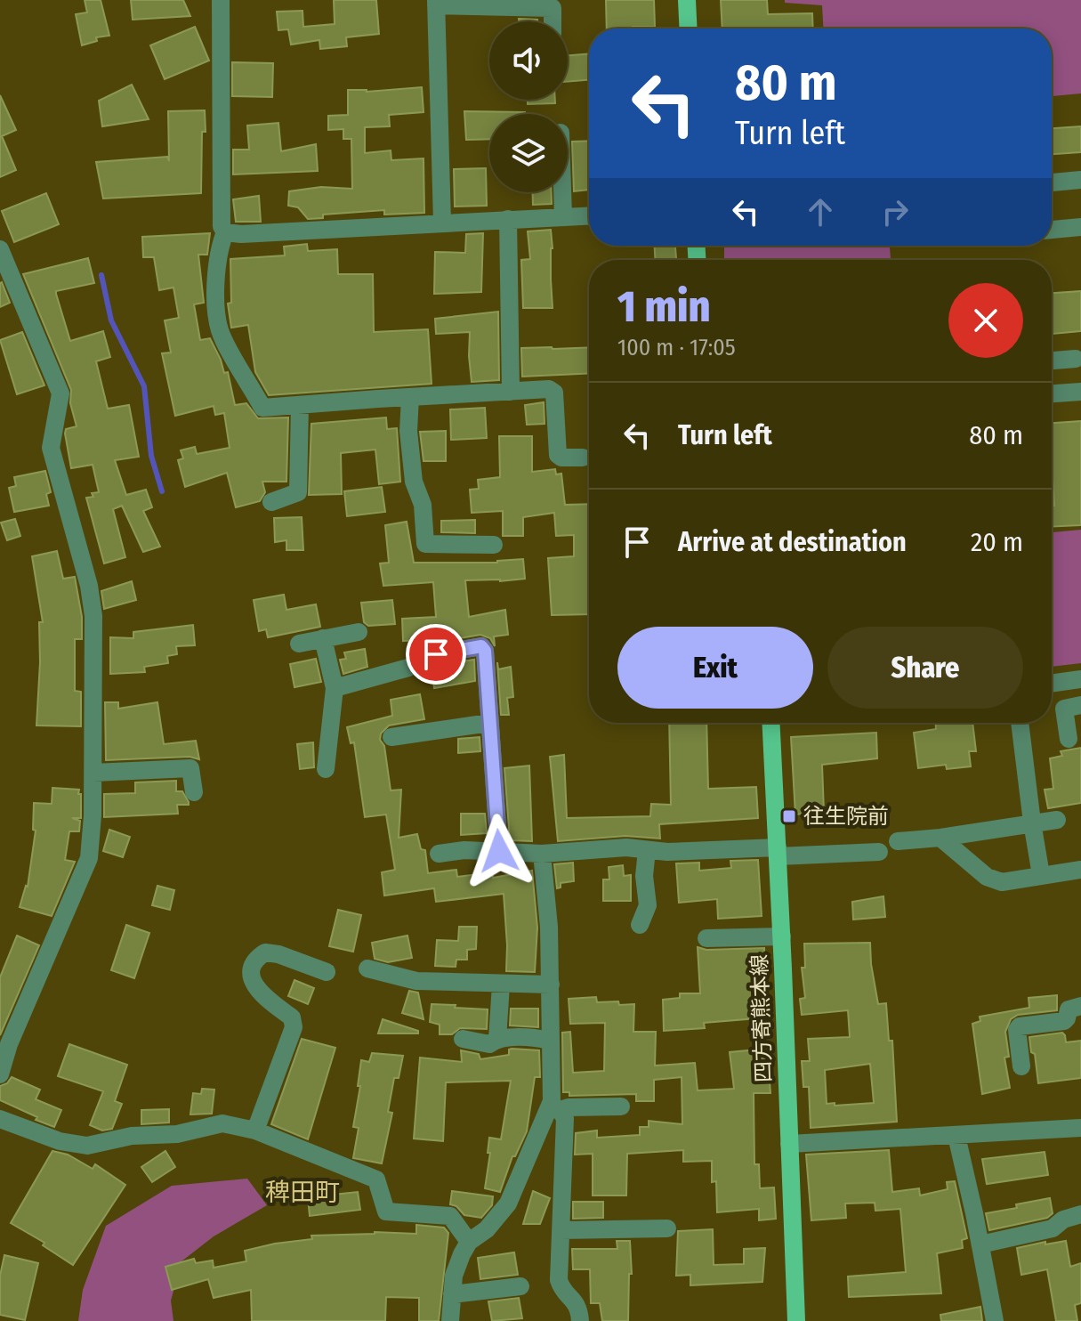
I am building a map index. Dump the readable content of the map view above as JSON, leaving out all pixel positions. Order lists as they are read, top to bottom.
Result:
{
  "streets": {
    "main road": ["四方寄熊本線"]
  },
  "districts": ["稗田町"],
  "places": {
    "transit": ["往生院前"]
  },
  "page": {
    "turn": ["80 m", "Turn left"],
    "heading": ["1 min", "100 m · 17:05"],
    "list": [
      {
        "name": "Turn left",
        "value": "80 m"
      },
      {
        "name": "Arrive at destination",
        "value": "20 m"
      }
    ],
    "buttons": ["Exit", "Share"]
  }
}
